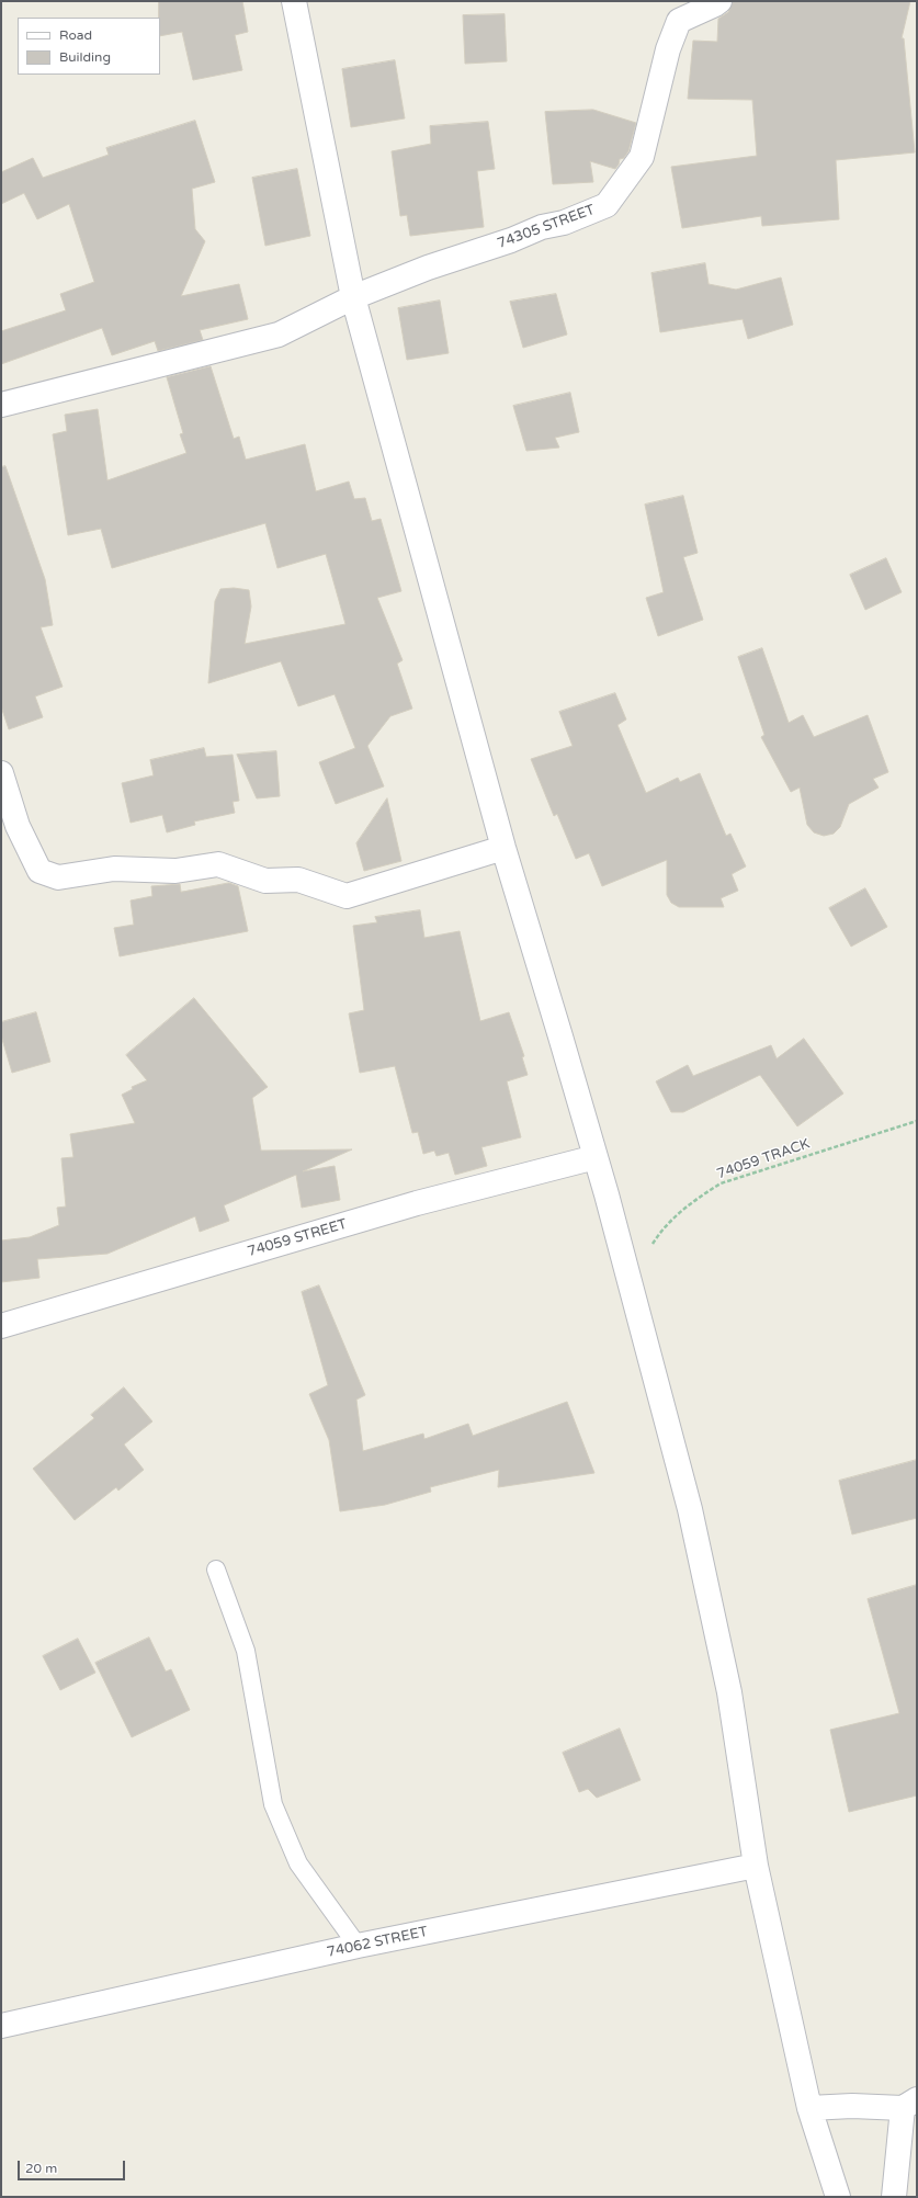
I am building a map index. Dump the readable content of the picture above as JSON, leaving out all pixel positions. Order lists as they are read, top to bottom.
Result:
{
  "streets": {
    "street": ["74305 STREET", "74059 STREET", "74062 STREET"],
    "path": ["74059 TRACK"]
  },
  "legend": ["Road", "Building"],
  "scale_bar": "20 m"
}
